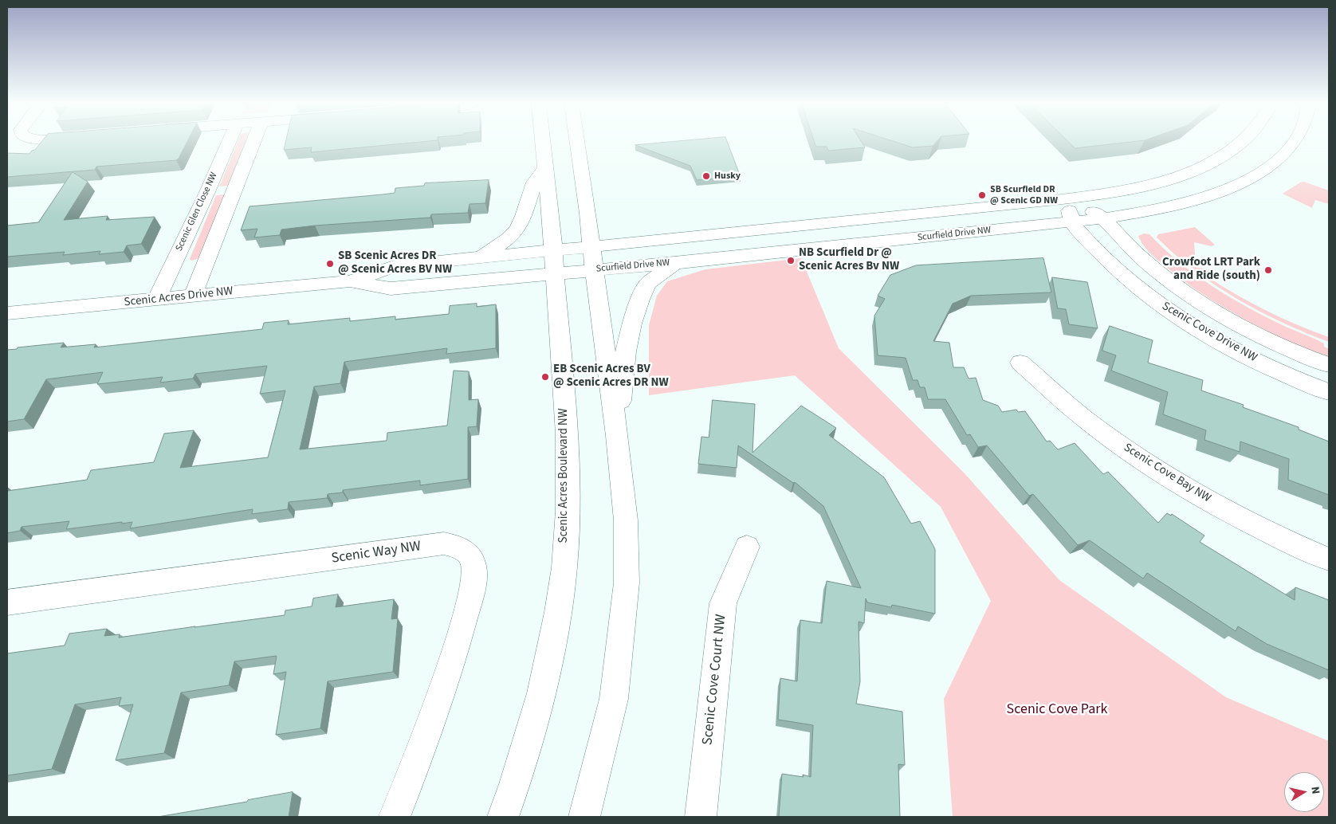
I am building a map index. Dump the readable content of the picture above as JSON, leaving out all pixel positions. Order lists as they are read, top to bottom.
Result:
{
  "streets": {
    "street": [
      "Scenic Glen Close NW",
      "Scurfield Drive NW",
      "Scenic Acres Drive NW",
      "Scenic Cove Drive NW",
      "Scenic Cove Bay NW",
      "Scenic Acres Boulevard NW",
      "Scenic Way NW",
      "Scenic Cove Court NW"
    ]
  },
  "crossings": [
    ["Scenic Glen Close NW", "Scenic Acres Drive NW"],
    ["Scurfield Drive NW", "Scenic Acres Drive NW"],
    ["Scurfield Drive NW", "Scenic Cove Drive NW"],
    ["Scurfield Drive NW", "Scenic Acres Boulevard NW"],
    ["Scenic Acres Drive NW", "Scenic Acres Boulevard NW"]
  ],
  "parks": ["Scenic Cove Park"],
  "places": [
    "Husky",
    "SB Scurfield DR @ Scenic GD NW",
    "NB Scurfield Dr @ Scenic Acres Bv NW",
    "SB Scenic Acres DR @ Scenic Acres BV NW",
    "Crowfoot LRT Park and Ride (south)",
    "EB Scenic Acres BV @ Scenic Acres DR NW"
  ],
  "north": "right"
}
